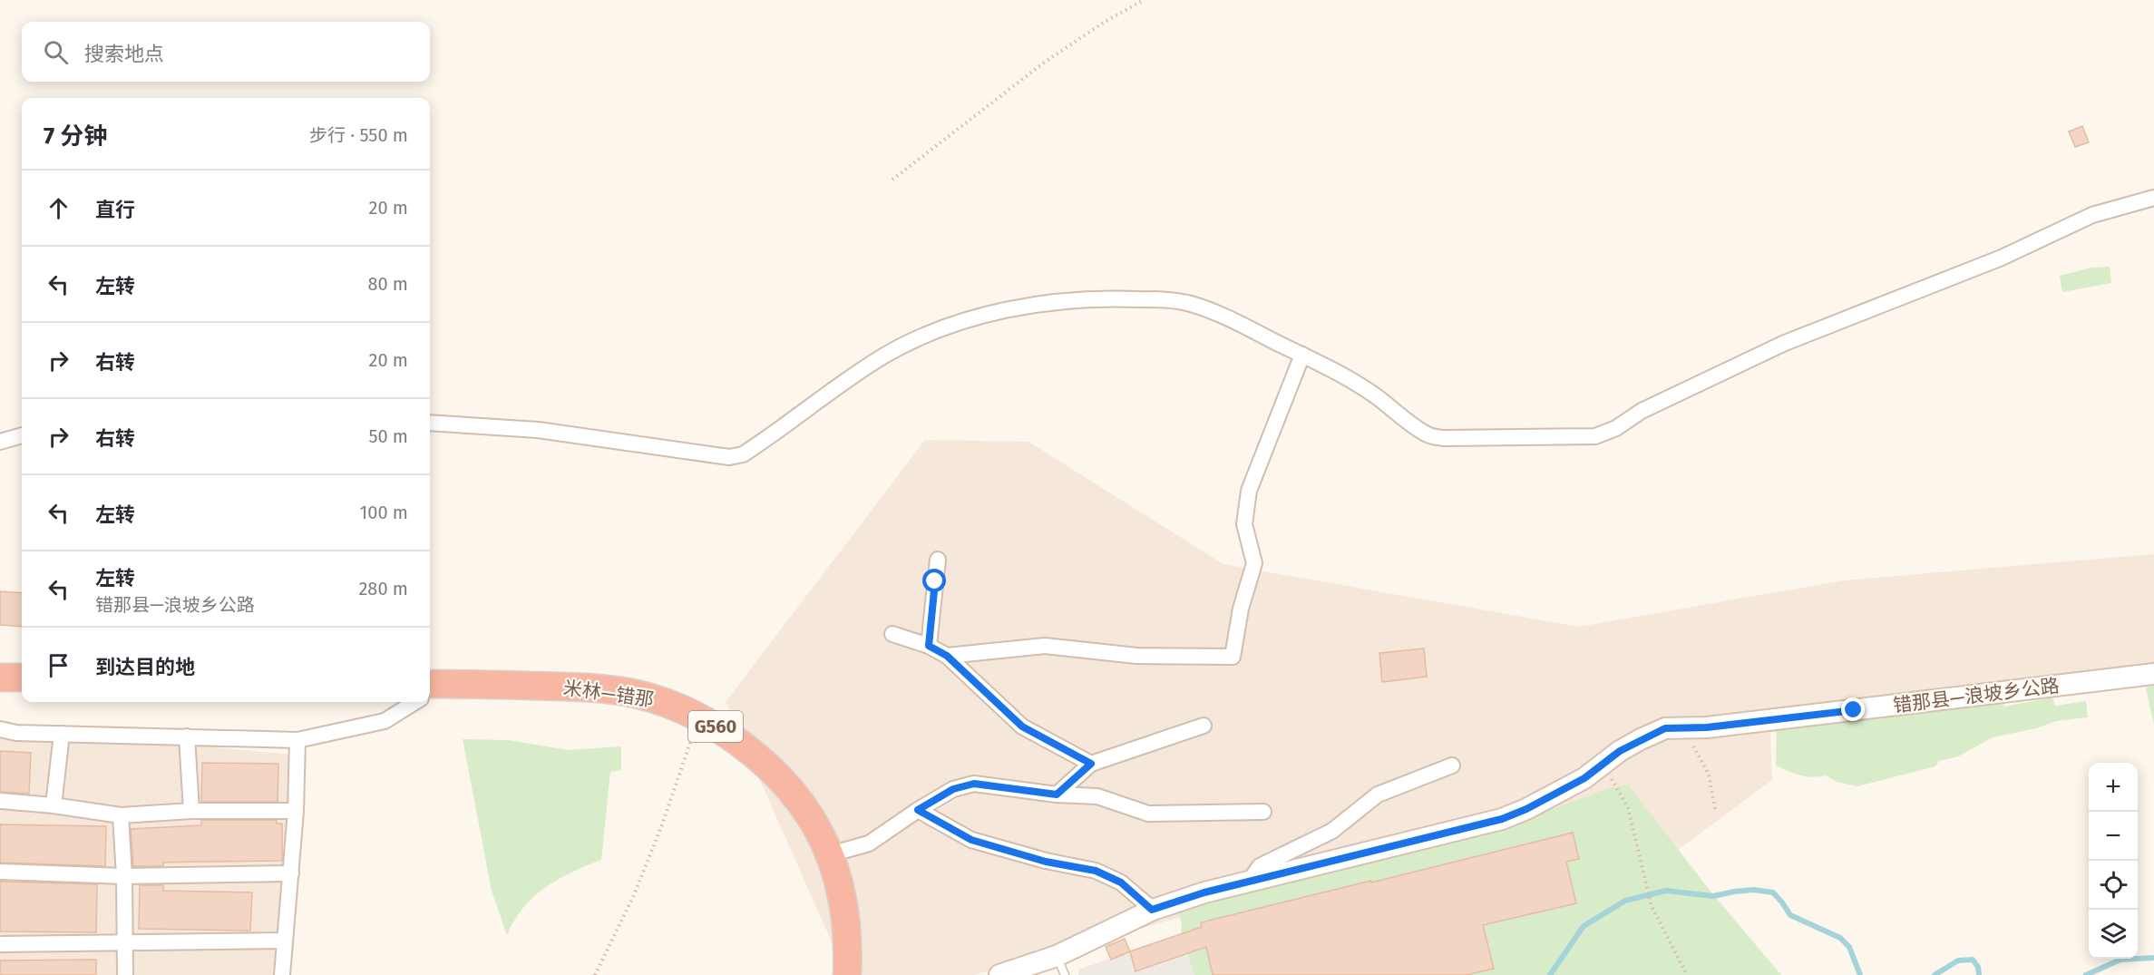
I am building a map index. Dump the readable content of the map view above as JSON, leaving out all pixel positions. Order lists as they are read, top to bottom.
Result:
{
  "streets": {
    "highway": ["米林—错那", "G560"],
    "main road": ["错那县—浪坡乡公路"]
  },
  "page": {
    "search": "搜索地点",
    "heading": ["7 分钟", "步行 · 550 m"],
    "list": [
      ["直行", "20 m"],
      ["左转", "80 m"],
      ["右转", "20 m"],
      ["右转", "50 m"],
      ["左转", "100 m"],
      ["左转", "错那县—浪坡乡公路", "280 m"],
      "到达目的地"
    ],
    "map_buttons": ["+", "−"]
  }
}
